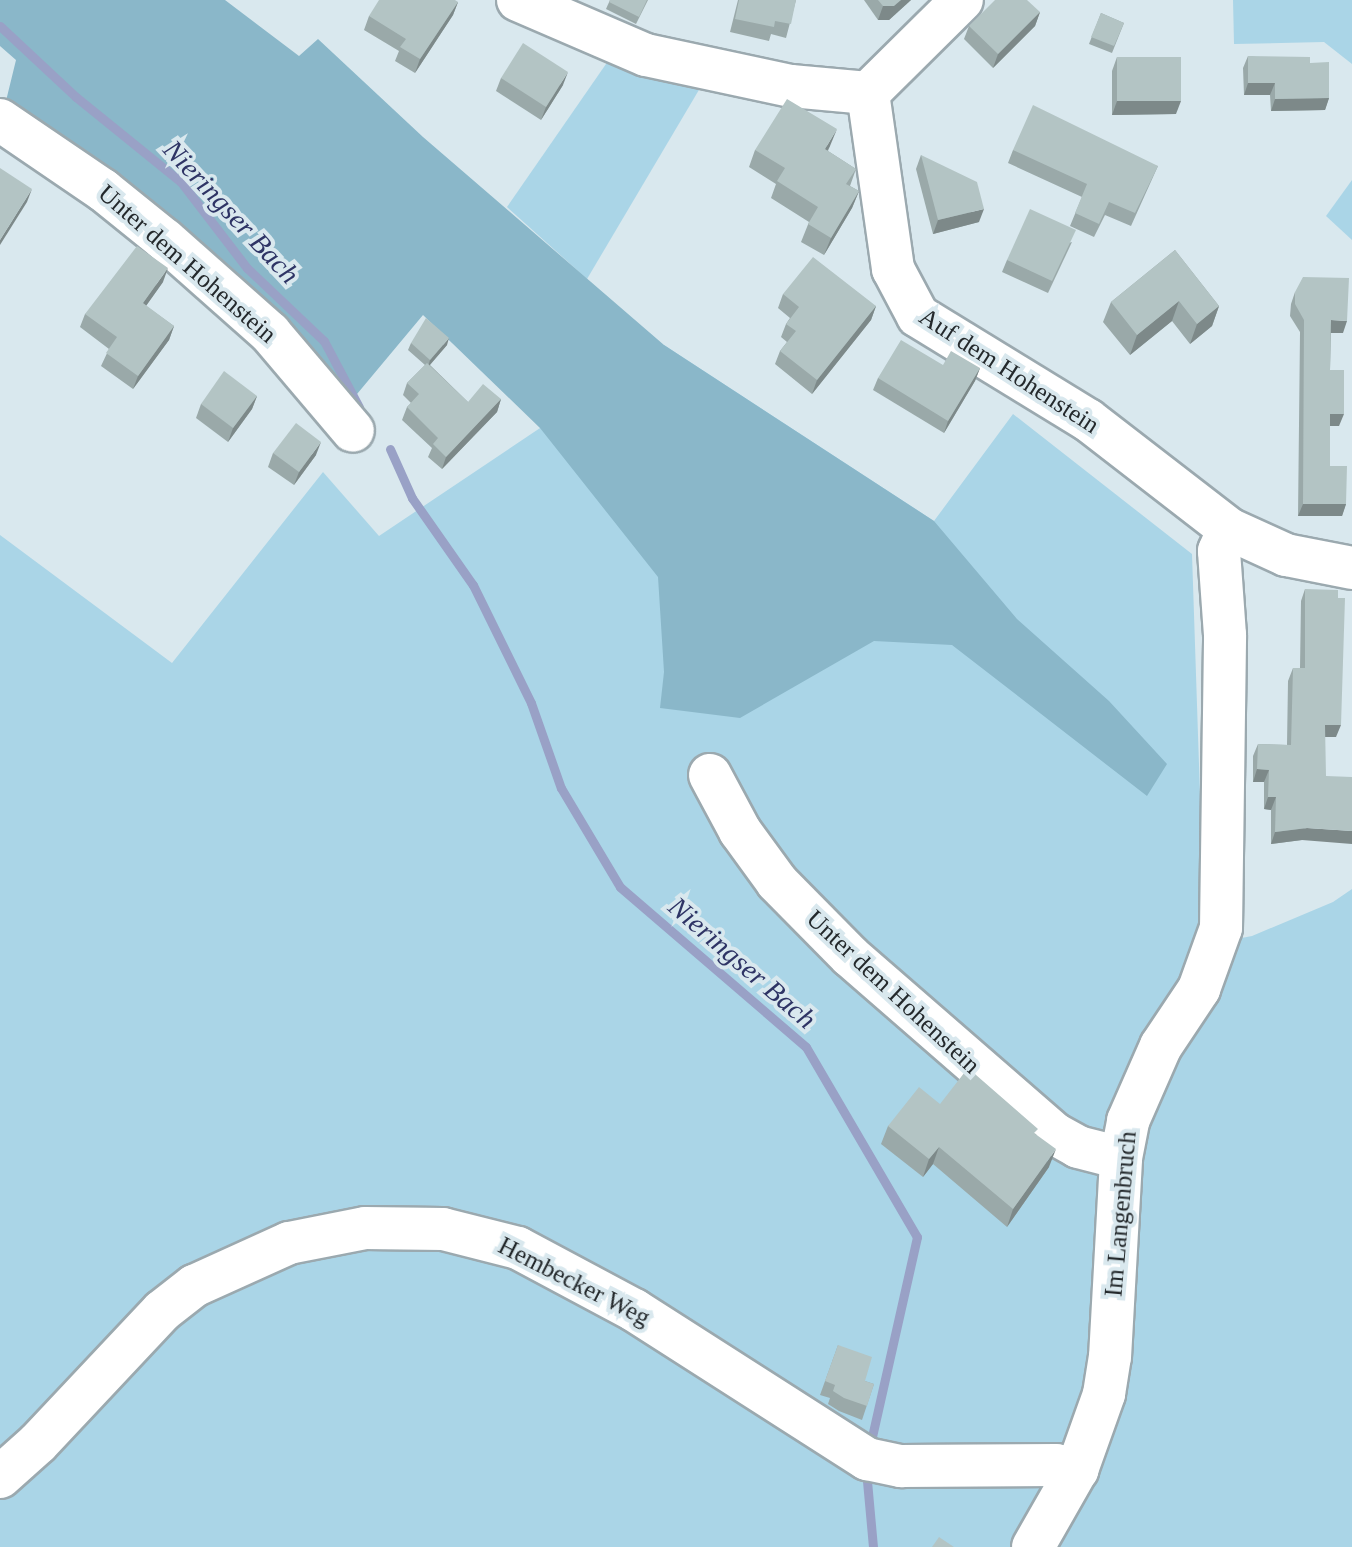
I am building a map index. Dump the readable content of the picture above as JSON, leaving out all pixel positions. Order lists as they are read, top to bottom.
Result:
{
  "streets": {
    "street": [
      "Unter dem Hohenstein",
      "Auf dem Hohenstein",
      "Im Langenbruch",
      "Hembecker Weg"
    ]
  },
  "crossings": [
    ["Unter dem Hohenstein", "Im Langenbruch"],
    ["Auf dem Hohenstein", "Im Langenbruch"],
    ["Im Langenbruch", "Hembecker Weg"]
  ],
  "water": ["Nieringser Bach"]
}
